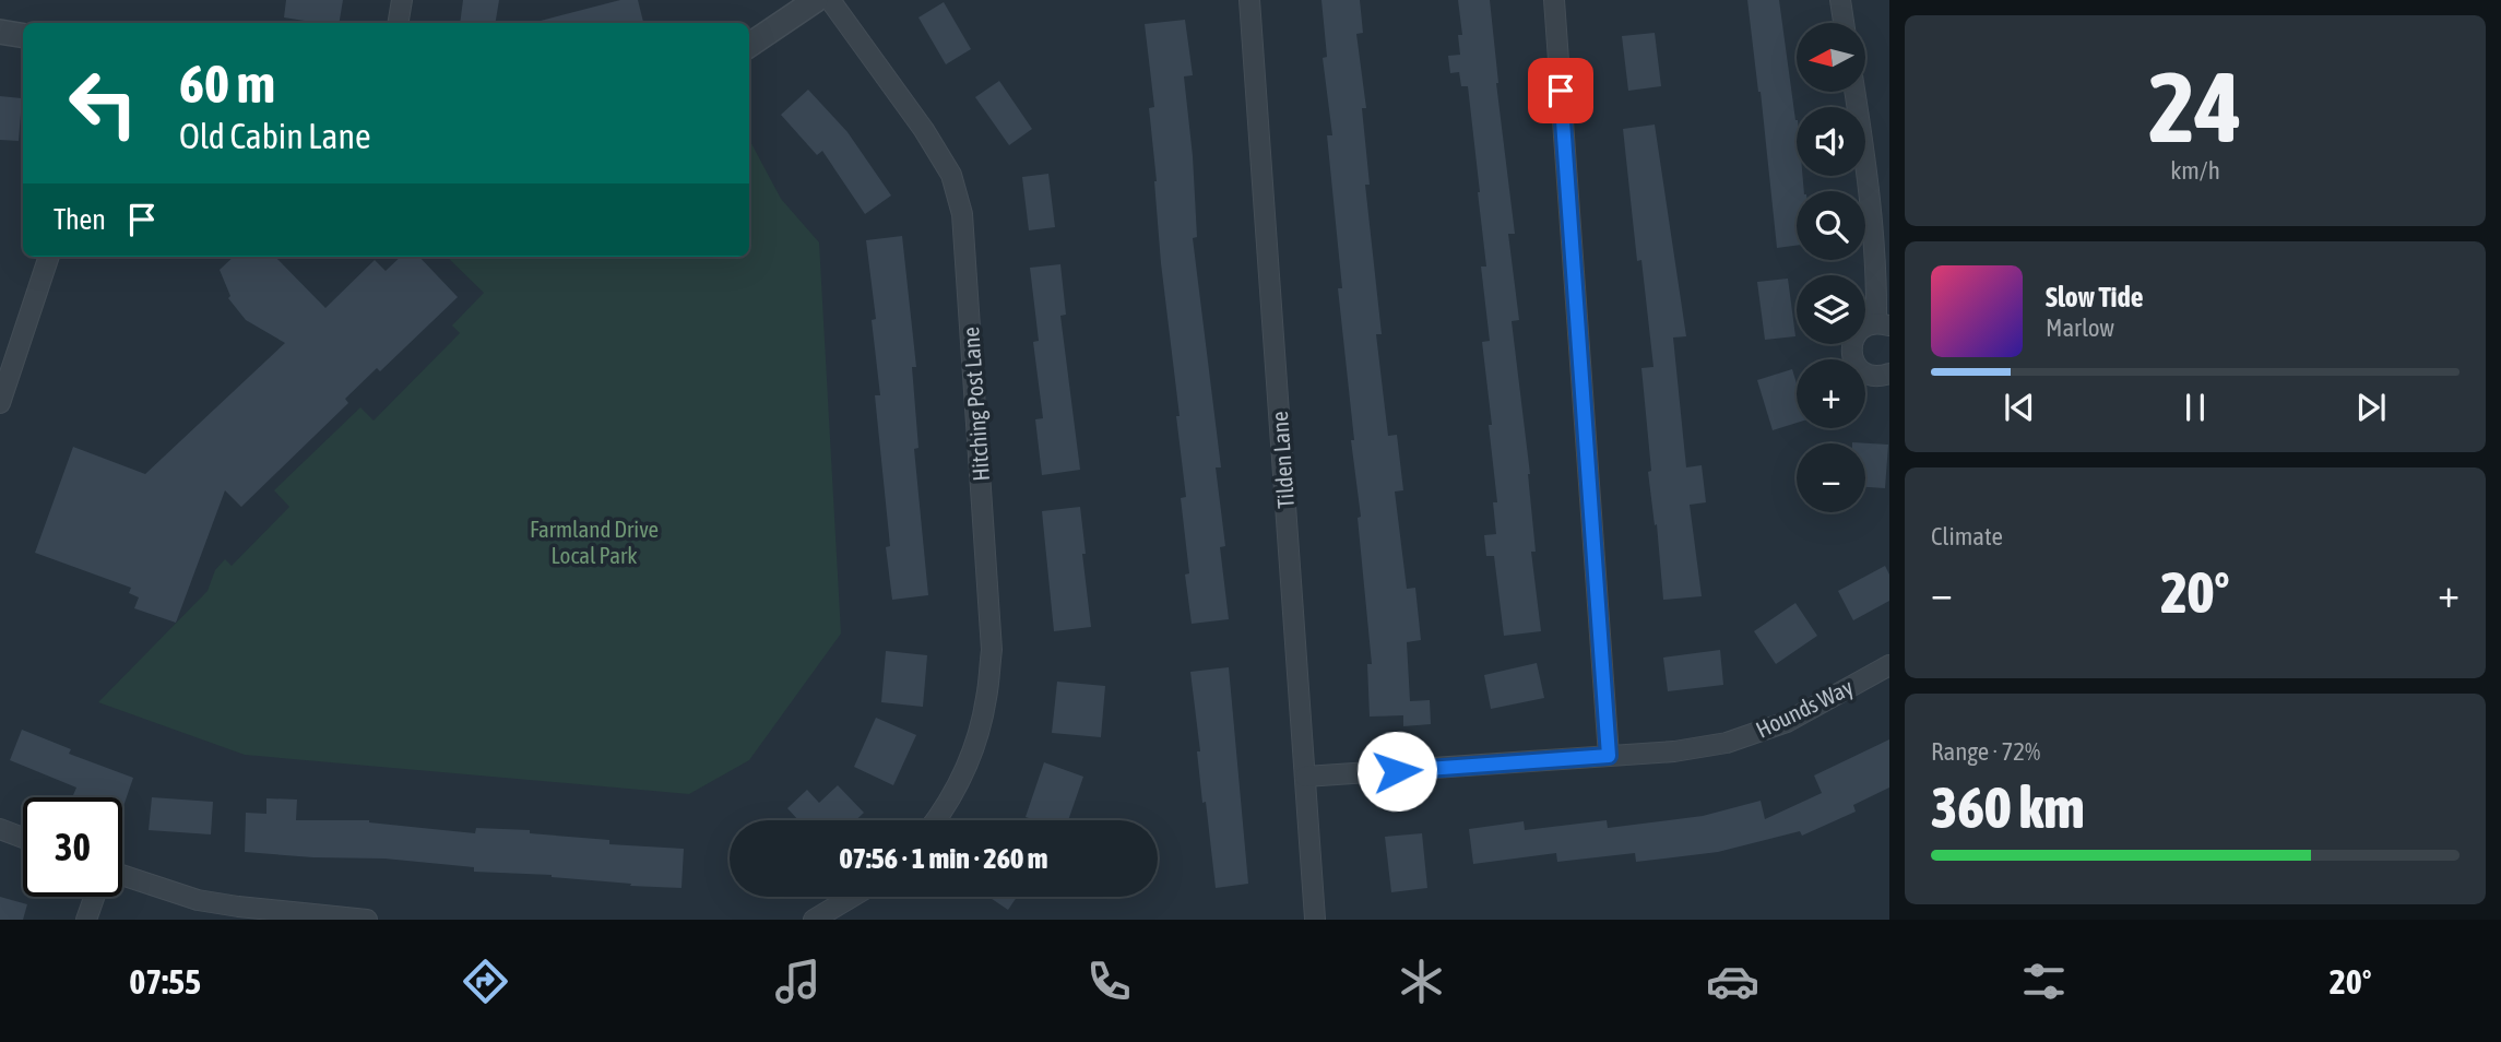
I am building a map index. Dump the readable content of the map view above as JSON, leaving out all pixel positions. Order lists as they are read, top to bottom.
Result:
{
  "streets": {
    "street": ["Hitching Post Lane", "Tilden Lane", "Hounds Way"]
  },
  "crossings": [
    ["Tilden Lane", "Hounds Way"]
  ],
  "parks": ["Farmland Drive Local Park"],
  "north": "left",
  "page": {
    "tile": [
      ["24", "km/h"],
      "Climate",
      ["Range · 72%", "360 km"]
    ],
    "map_buttons": ["+", "−"],
    "turn": ["60 m", "Old Cabin Lane"],
    "then": "Then",
    "song": ["Slow Tide", "Marlow"],
    "heat": ["−", "20°", "+"],
    "limit": "30",
    "trip": "07:56 · 1 min · 260 m",
    "tabs": ["07:55", "20°"]
  }
}
